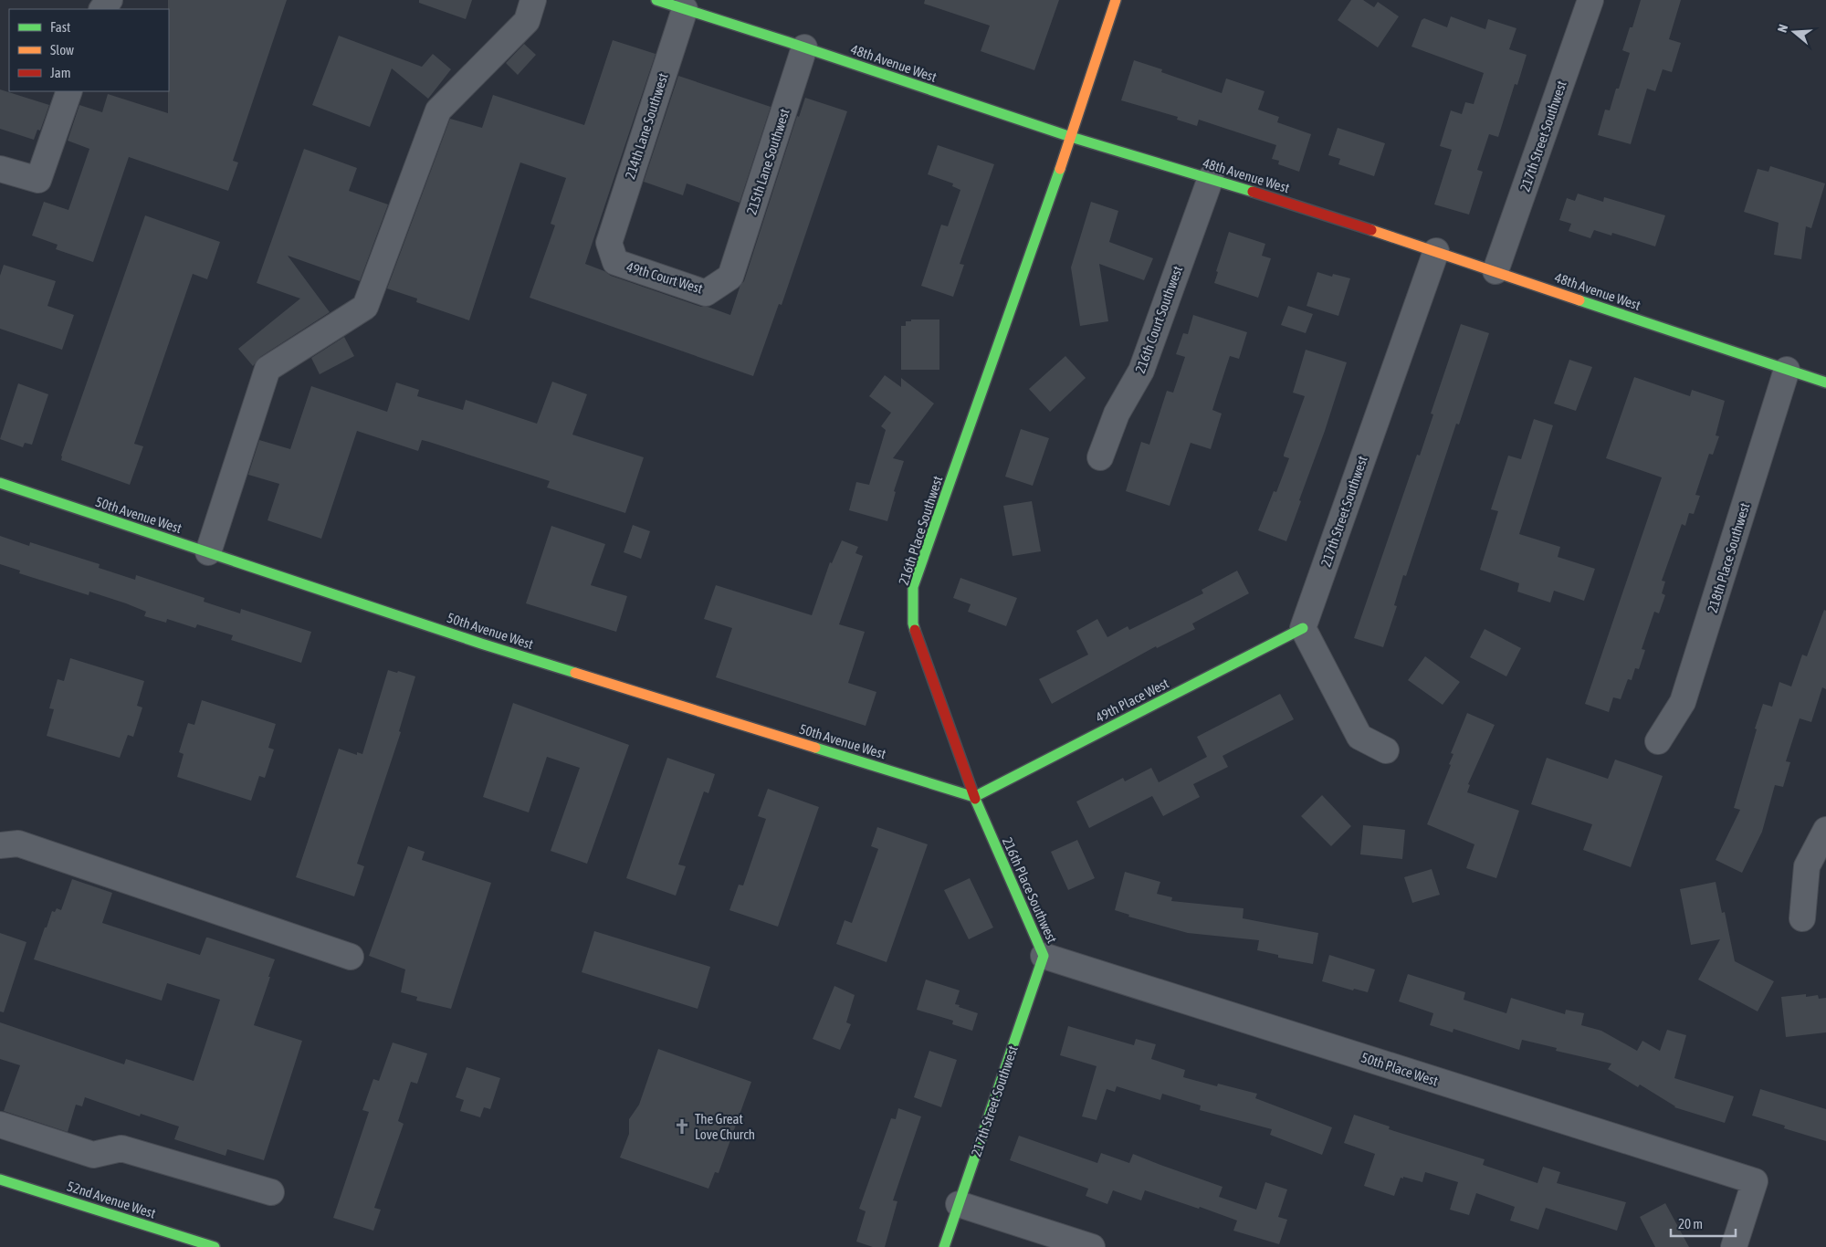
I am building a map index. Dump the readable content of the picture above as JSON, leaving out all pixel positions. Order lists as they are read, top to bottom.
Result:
{
  "streets": {
    "street": [
      "48th Avenue West",
      "214th Lane Southwest",
      "217th Street Southwest",
      "215th Lane Southwest",
      "49th Court West",
      "216th Court Southwest",
      "50th Avenue West",
      "216th Place Southwest",
      "218th Place Southwest",
      "49th Place West",
      "50th Place West",
      "52nd Avenue West"
    ]
  },
  "crossings": [
    ["48th Avenue West", "214th Lane Southwest"],
    ["48th Avenue West", "217th Street Southwest"],
    ["48th Avenue West", "215th Lane Southwest"],
    ["48th Avenue West", "216th Court Southwest"],
    ["48th Avenue West", "216th Place Southwest"],
    ["48th Avenue West", "218th Place Southwest"],
    ["214th Lane Southwest", "49th Court West"],
    ["217th Street Southwest", "216th Place Southwest"],
    ["217th Street Southwest", "49th Place West"],
    ["217th Street Southwest", "50th Place West"],
    ["215th Lane Southwest", "49th Court West"],
    ["50th Avenue West", "216th Place Southwest"],
    ["50th Avenue West", "49th Place West"],
    ["216th Place Southwest", "49th Place West"],
    ["216th Place Southwest", "50th Place West"]
  ],
  "places": {
    "church": ["The Great Love Church"]
  },
  "legend": ["Fast", "Slow", "Jam"],
  "scale_bar": "20 m",
  "north": "left"
}
